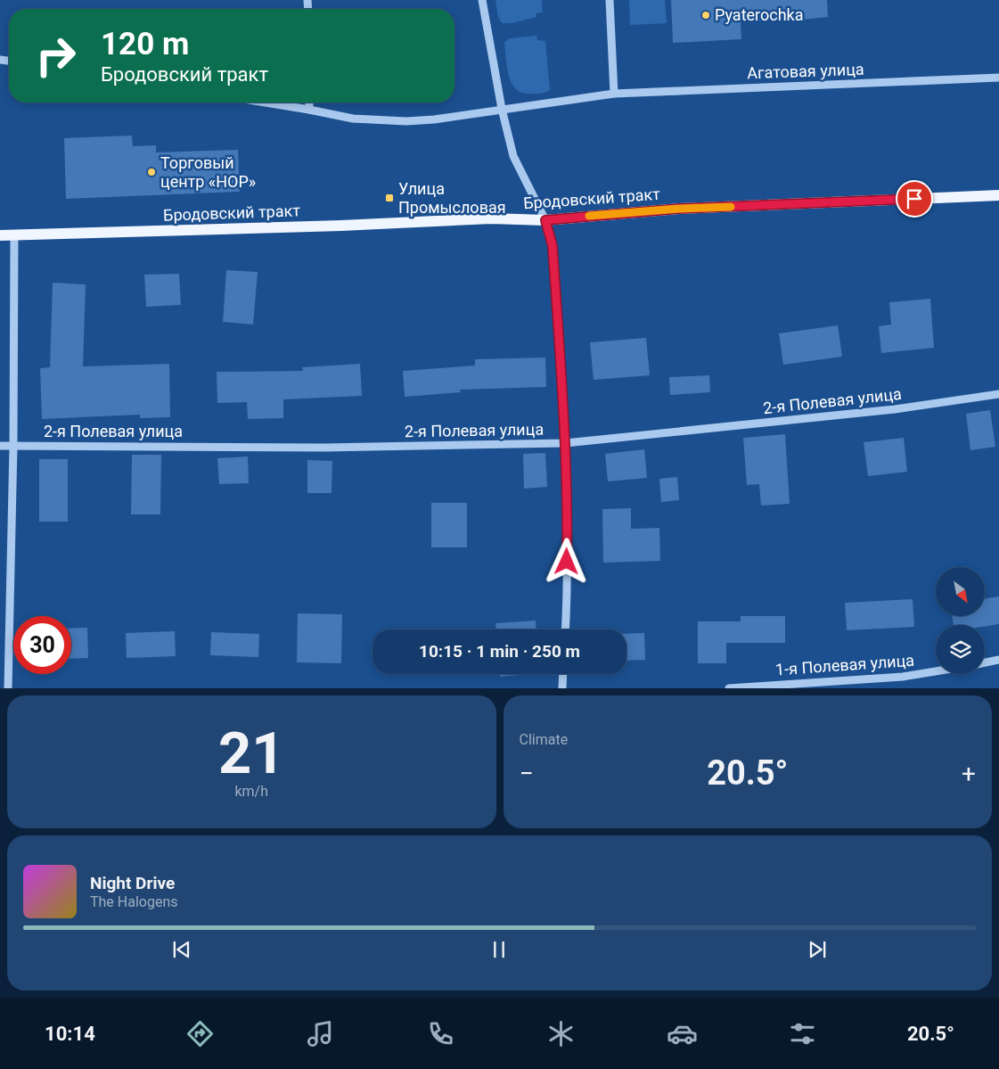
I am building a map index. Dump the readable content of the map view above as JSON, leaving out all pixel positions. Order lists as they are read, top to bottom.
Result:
{
  "streets": {
    "main road": ["Бродовский тракт"],
    "street": ["Агатовая улица", "2-я Полевая улица", "1-я Полевая улица"]
  },
  "places": {
    "other": ["Pyaterochka", "Торговый центр «НОР»"],
    "transit": ["Улица Промысловая"]
  },
  "north": "bottom right",
  "page": {
    "turn": ["120 m", "Бродовский тракт"],
    "limit": "30",
    "trip": "10:15 · 1 min · 250 m",
    "tile": [
      ["21", "km/h"],
      "Climate"
    ],
    "heat": ["−", "20.5°", "+"],
    "song": ["Night Drive", "The Halogens"],
    "tabs": ["10:14", "20.5°"]
  }
}
